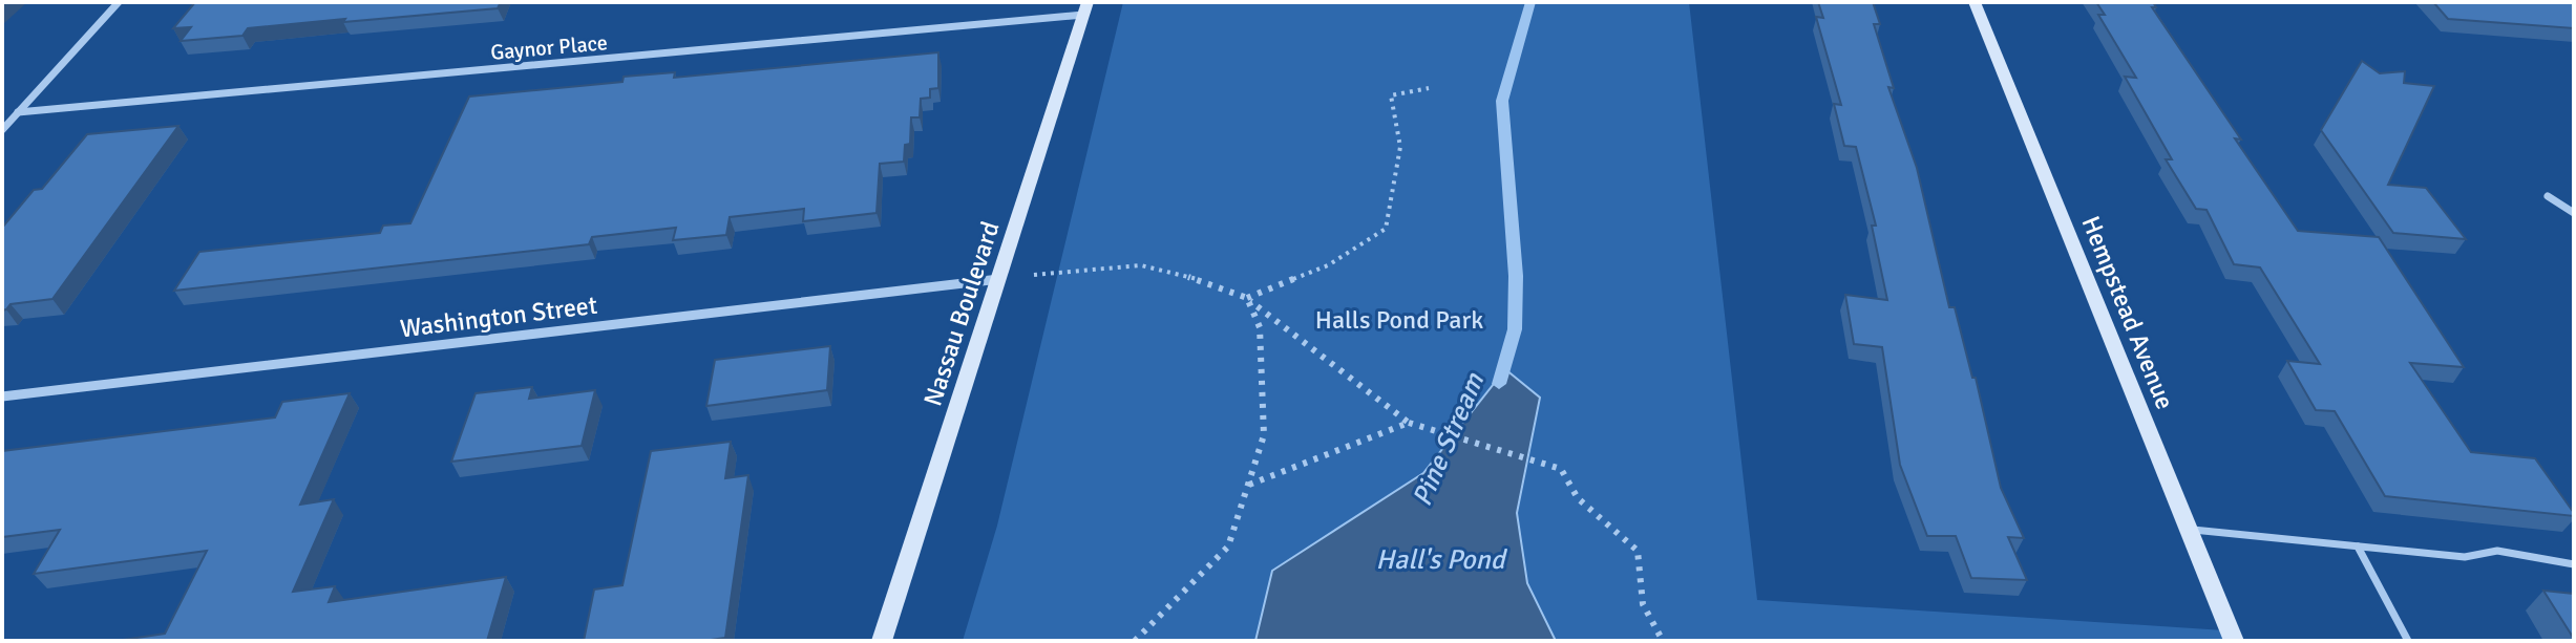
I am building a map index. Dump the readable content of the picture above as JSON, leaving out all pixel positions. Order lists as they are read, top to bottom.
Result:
{
  "streets": {
    "main road": ["Hempstead Avenue", "Nassau Boulevard"],
    "street": ["Gaynor Place", "Washington Street"]
  },
  "crossings": [
    ["Gaynor Place", "Nassau Boulevard"],
    ["Nassau Boulevard", "Washington Street"]
  ],
  "water": ["Pine Stream", "Hall's Pond"],
  "parks": ["Halls Pond Park"]
}
